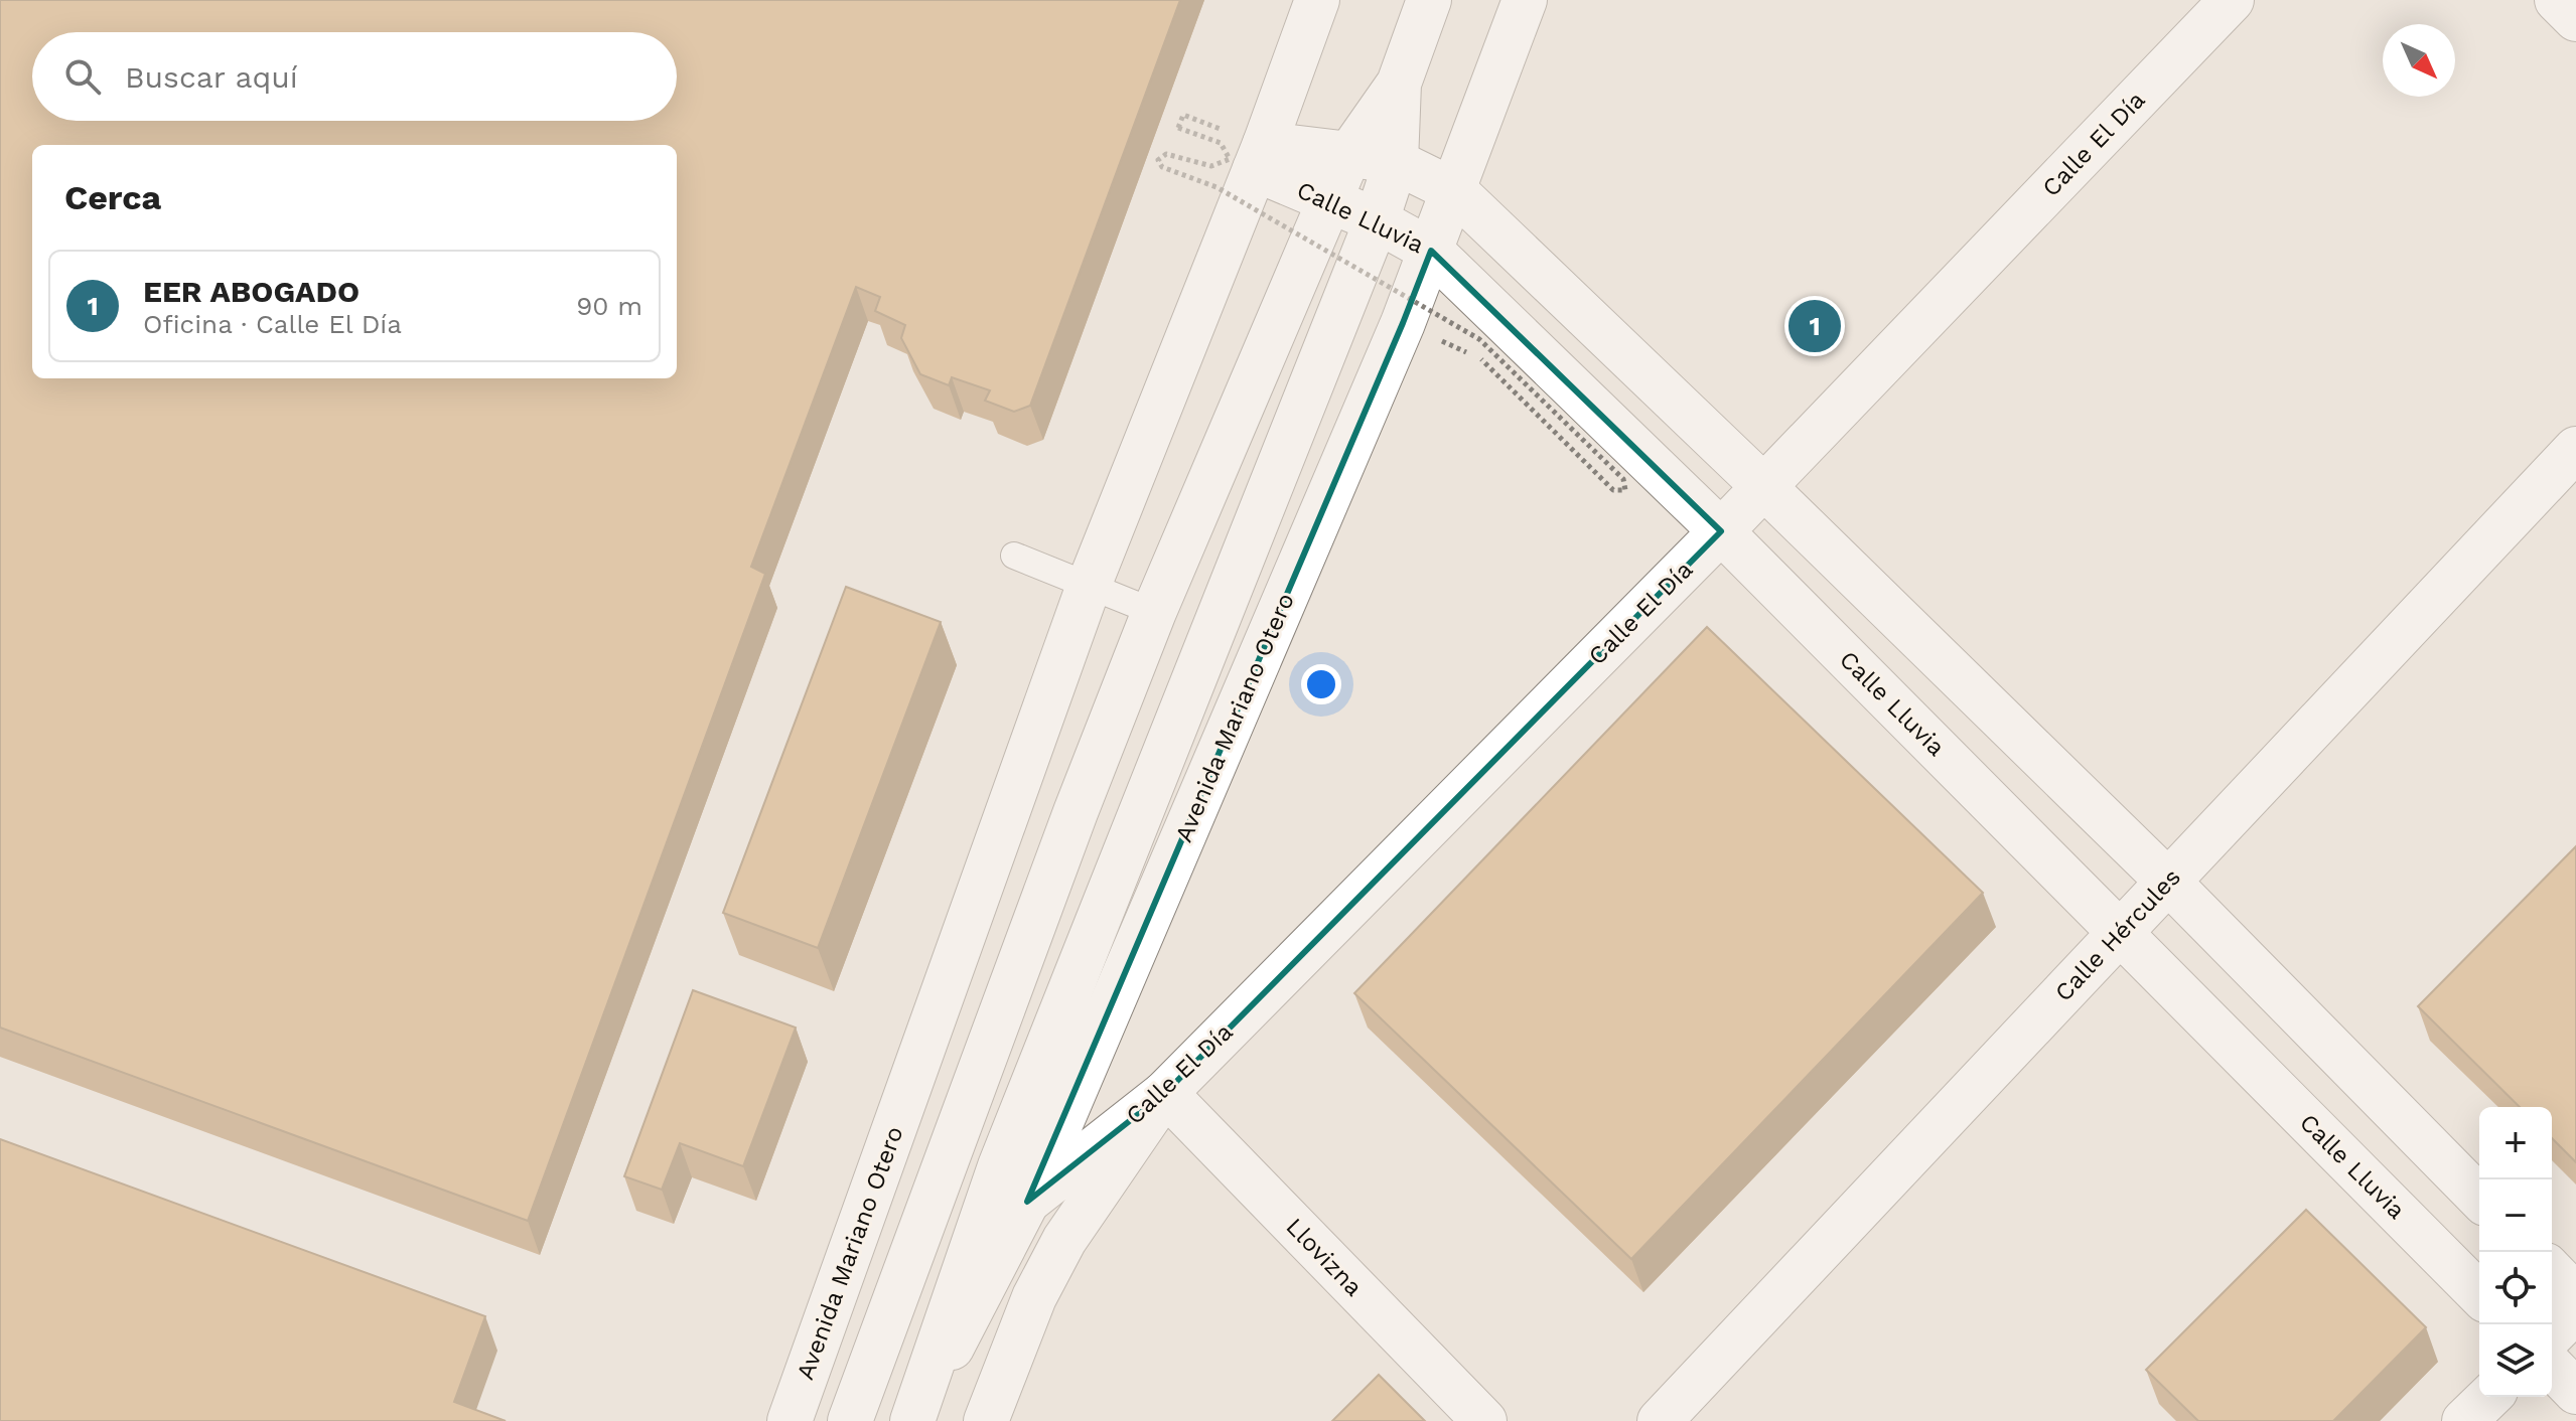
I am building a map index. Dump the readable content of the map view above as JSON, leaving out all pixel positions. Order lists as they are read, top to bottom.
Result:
{
  "streets": {
    "street": [
      "Calle El Día",
      "Calle Lluvia",
      "Avenida Mariano Otero",
      "Calle Hércules",
      "Llovizna"
    ]
  },
  "crossings": [
    ["Calle El Día", "Calle Lluvia"],
    ["Calle El Día", "Avenida Mariano Otero"],
    ["Calle El Día", "Llovizna"],
    ["Calle Lluvia", "Avenida Mariano Otero"],
    ["Calle Lluvia", "Calle Hércules"]
  ],
  "north": "bottom right",
  "page": {
    "search": "Buscar aquí",
    "heading": "Cerca",
    "list": [
      {
        "mark": "1",
        "name": "EER ABOGADO",
        "note": "Oficina · Calle El Día",
        "value": "90 m"
      }
    ],
    "pins": "1",
    "map_buttons": ["+", "−"]
  }
}
